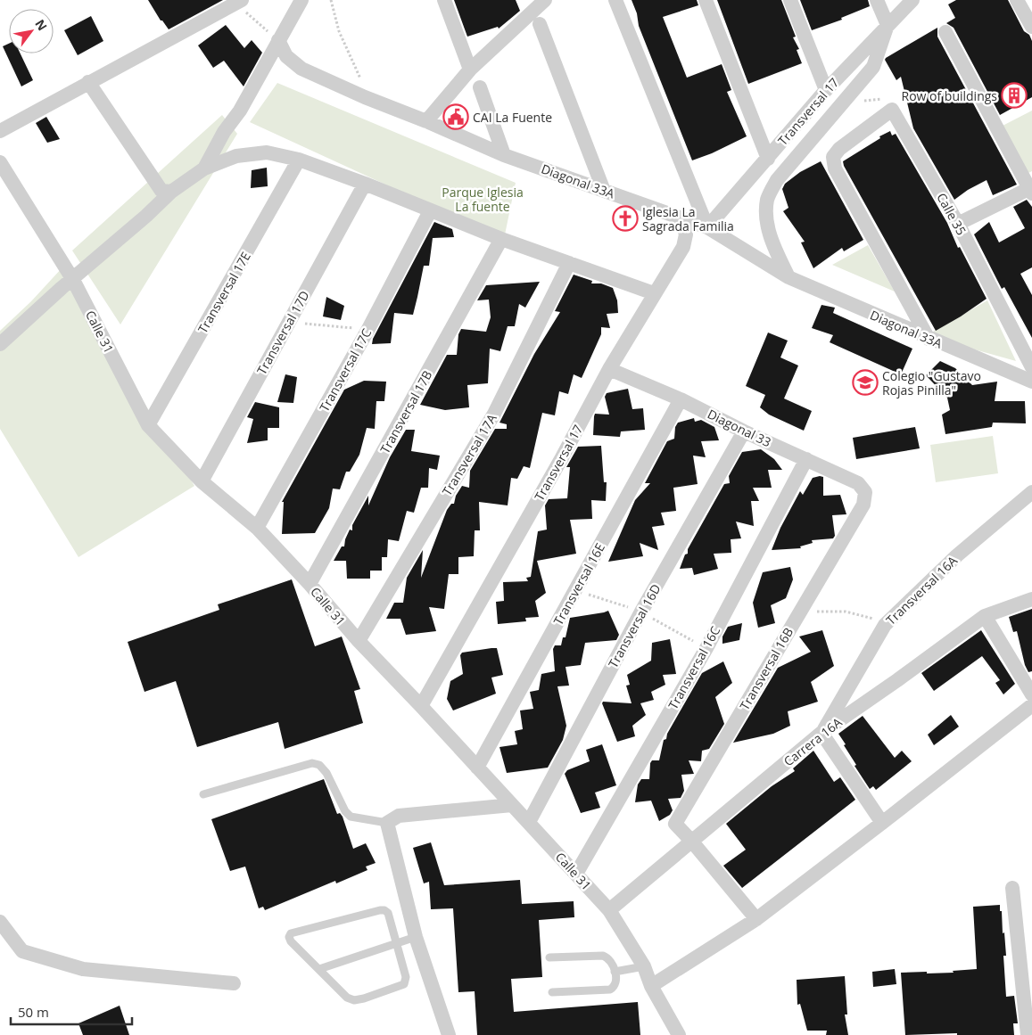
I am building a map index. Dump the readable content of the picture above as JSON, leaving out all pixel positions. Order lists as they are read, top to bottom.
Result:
{
  "streets": {
    "street": [
      "Transversal 17",
      "Diagonal 33A",
      "Calle 35",
      "Transversal 17E",
      "Calle 31",
      "Transversal 17D",
      "Transversal 17C",
      "Transversal 17B",
      "Diagonal 33",
      "Transversal 17A",
      "Transversal 16E",
      "Transversal 16A",
      "Transversal 16D",
      "Transversal 16C",
      "Transversal 16B",
      "Carrera 16A"
    ]
  },
  "crossings": [
    ["Transversal 17", "Diagonal 33A"],
    ["Transversal 17", "Calle 31"],
    ["Transversal 17", "Diagonal 33"],
    ["Transversal 17E", "Calle 31"],
    ["Calle 31", "Transversal 17D"],
    ["Calle 31", "Transversal 17C"],
    ["Calle 31", "Transversal 17B"],
    ["Calle 31", "Transversal 17A"],
    ["Calle 31", "Transversal 16E"],
    ["Calle 31", "Transversal 16D"],
    ["Calle 31", "Transversal 16C"],
    ["Calle 31", "Carrera 16A"],
    ["Diagonal 33", "Transversal 16E"],
    ["Diagonal 33", "Transversal 16D"],
    ["Diagonal 33", "Transversal 16C"],
    ["Diagonal 33", "Transversal 16B"],
    ["Transversal 16A", "Carrera 16A"],
    ["Transversal 16B", "Carrera 16A"]
  ],
  "parks": ["Parque Iglesia La fuente"],
  "places": {
    "building": ["Row of buildings"],
    "public building": ["CAI La Fuente"],
    "church": ["Iglesia La Sagrada Familia"],
    "school or university": ["Colegio \"Gustavo Rojas Pinilla\""]
  },
  "scale_bar": "50 m",
  "north": "top right"
}
